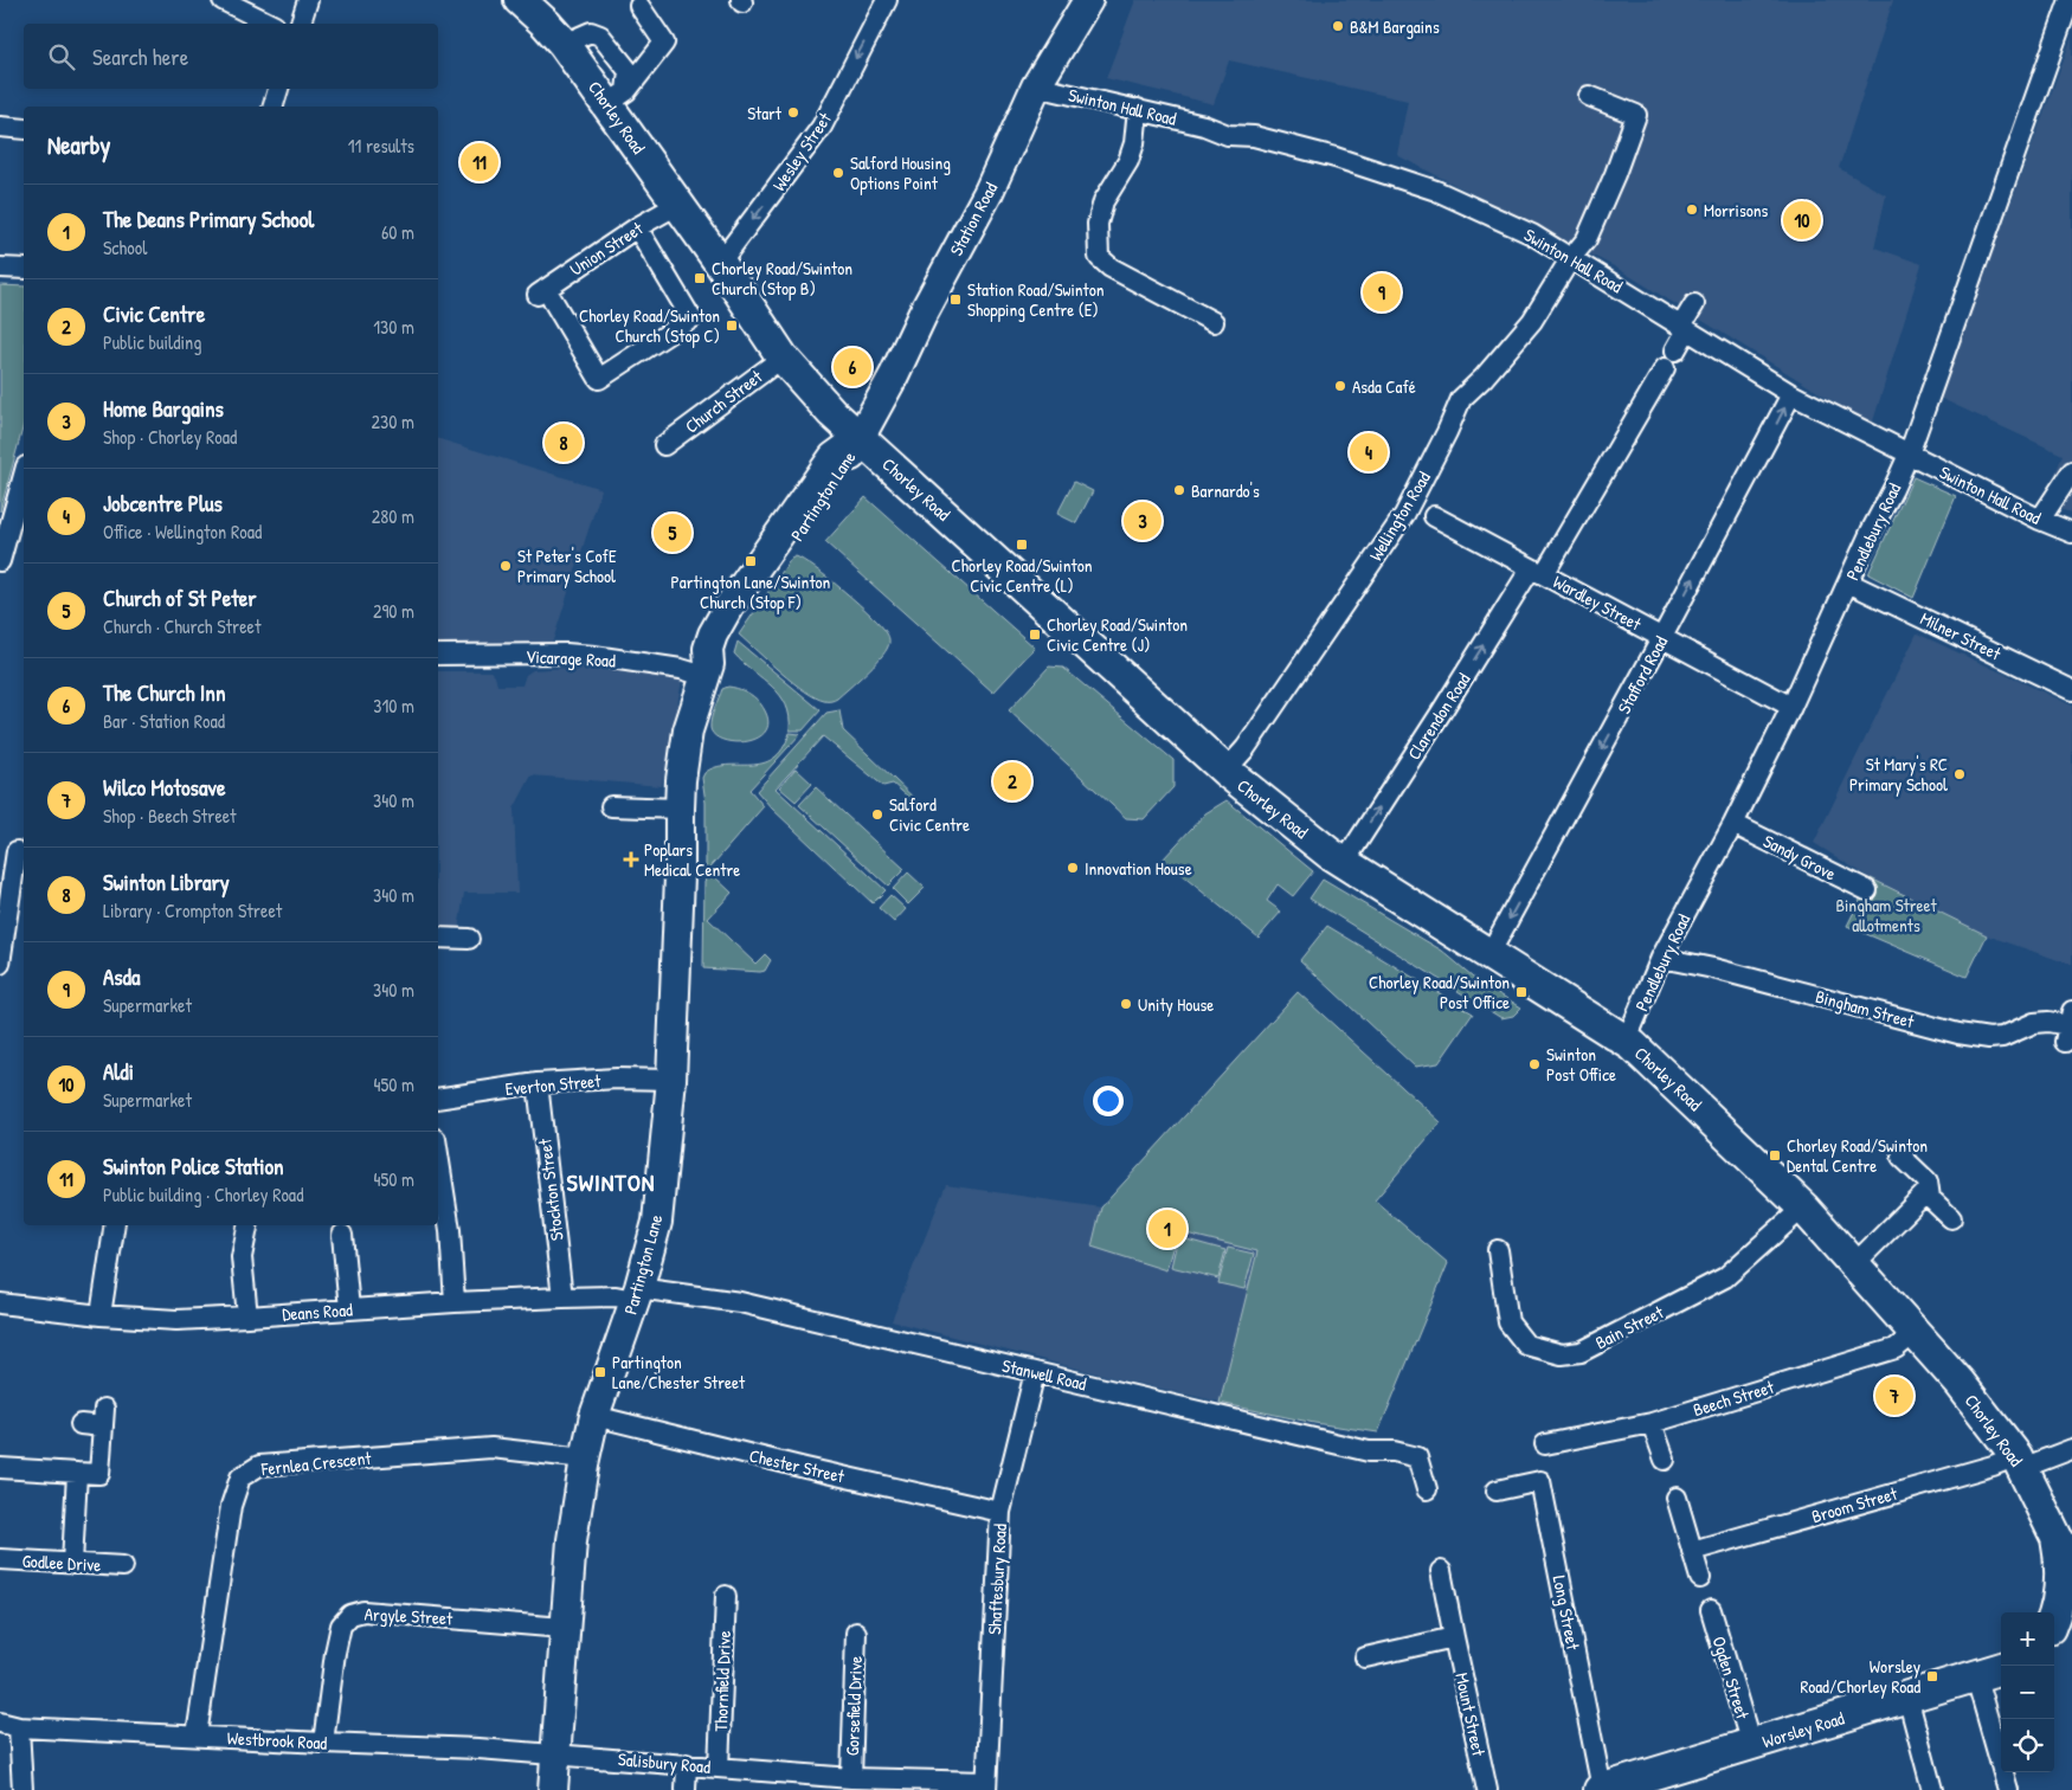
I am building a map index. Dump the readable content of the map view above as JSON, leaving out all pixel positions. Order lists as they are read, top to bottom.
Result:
{
  "streets": {
    "main road": [
      "Chorley Road",
      "Station Road",
      "Partington Lane",
      "Worsley Road"
    ],
    "street": [
      "Swinton Hall Road",
      "Wesley Street",
      "Union Street",
      "Church Street",
      "Wellington Road",
      "Pendlebury Road",
      "Wardley Street",
      "Milner Street",
      "Vicarage Road",
      "Stafford Road",
      "Clarendon Road",
      "Sandy Grove",
      "Bingham Street",
      "Everton Street",
      "Stockton Street",
      "Deans Road",
      "Bain Street",
      "Stanwell Road",
      "Beech Street",
      "Fernlea Crescent",
      "Chester Street",
      "Broom Street",
      "Godlee Drive",
      "Shaftesbury Road",
      "Long Street",
      "Argyle Street",
      "Ogden Street",
      "Thornfield Drive",
      "Gorsefield Drive",
      "Mount Street",
      "Westbrook Road",
      "Salisbury Road"
    ]
  },
  "crossings": [
    ["Swinton Hall Road", "Station Road"],
    ["Swinton Hall Road", "Wellington Road"],
    ["Swinton Hall Road", "Pendlebury Road"],
    ["Swinton Hall Road", "Stafford Road"],
    ["Chorley Road", "Wesley Street"],
    ["Chorley Road", "Station Road"],
    ["Chorley Road", "Union Street"],
    ["Chorley Road", "Church Street"],
    ["Chorley Road", "Partington Lane"],
    ["Chorley Road", "Wellington Road"],
    ["Chorley Road", "Pendlebury Road"],
    ["Chorley Road", "Stafford Road"],
    ["Chorley Road", "Clarendon Road"],
    ["Chorley Road", "Bain Street"],
    ["Chorley Road", "Beech Street"],
    ["Chorley Road", "Broom Street"],
    ["Station Road", "Partington Lane"],
    ["Partington Lane", "Vicarage Road"],
    ["Partington Lane", "Everton Street"],
    ["Partington Lane", "Deans Road"],
    ["Partington Lane", "Stanwell Road"],
    ["Partington Lane", "Fernlea Crescent"],
    ["Partington Lane", "Chester Street"],
    ["Partington Lane", "Argyle Street"],
    ["Partington Lane", "Westbrook Road"],
    ["Partington Lane", "Salisbury Road"],
    ["Pendlebury Road", "Wardley Street"],
    ["Pendlebury Road", "Milner Street"],
    ["Pendlebury Road", "Sandy Grove"],
    ["Pendlebury Road", "Bingham Street"],
    ["Wardley Street", "Stafford Road"],
    ["Wardley Street", "Clarendon Road"],
    ["Everton Street", "Stockton Street"],
    ["Stockton Street", "Deans Road"],
    ["Deans Road", "Stanwell Road"],
    ["Stanwell Road", "Shaftesbury Road"],
    ["Fernlea Crescent", "Westbrook Road"],
    ["Chester Street", "Shaftesbury Road"],
    ["Shaftesbury Road", "Salisbury Road"],
    ["Long Street", "Worsley Road"],
    ["Argyle Street", "Westbrook Road"],
    ["Ogden Street", "Worsley Road"],
    ["Thornfield Drive", "Salisbury Road"],
    ["Gorsefield Drive", "Salisbury Road"],
    ["Westbrook Road", "Salisbury Road"]
  ],
  "one_way": ["Wesley Street", "Clarendon Road"],
  "districts": ["SWINTON"],
  "parks": ["Bingham Street allotments"],
  "places": {
    "other": [
      "B&M Bargains",
      "Start",
      "Salford Housing Options Point",
      "Morrisons",
      "Asda Café",
      "Barnardo's",
      "St Peter's CofE Primary School",
      "St Mary's RC Primary School",
      "Salford Civic Centre",
      "Innovation House",
      "Unity House",
      "Swinton Post Office"
    ],
    "transit": [
      "Chorley Road/Swinton Church (Stop B)",
      "Station Road/Swinton Shopping Centre (E)",
      "Chorley Road/Swinton Church (Stop C)",
      "Chorley Road/Swinton Civic Centre (L)",
      "Partington Lane/Swinton Church (Stop F)",
      "Chorley Road/Swinton Civic Centre (J)",
      "Chorley Road/Swinton Post Office",
      "Chorley Road/Swinton Dental Centre",
      "Partington Lane/Chester Street",
      "Worsley Road/Chorley Road"
    ],
    "health": ["Poplars Medical Centre"]
  },
  "page": {
    "search": "Search here",
    "heading": ["Nearby", "11 results"],
    "pins": [
      "11",
      "10",
      "9",
      "6",
      "8",
      "4",
      "3",
      "5",
      "2",
      "1",
      "7"
    ],
    "list": [
      {
        "mark": "1",
        "name": "The Deans Primary School",
        "note": "School",
        "value": "60 m"
      },
      {
        "mark": "2",
        "name": "Civic Centre",
        "note": "Public building",
        "value": "130 m"
      },
      {
        "mark": "3",
        "name": "Home Bargains",
        "note": "Shop · Chorley Road",
        "value": "230 m"
      },
      {
        "mark": "4",
        "name": "Jobcentre Plus",
        "note": "Office · Wellington Road",
        "value": "280 m"
      },
      {
        "mark": "5",
        "name": "Church of St Peter",
        "note": "Church · Church Street",
        "value": "290 m"
      },
      {
        "mark": "6",
        "name": "The Church Inn",
        "note": "Bar · Station Road",
        "value": "310 m"
      },
      {
        "mark": "7",
        "name": "Wilco Motosave",
        "note": "Shop · Beech Street",
        "value": "340 m"
      },
      {
        "mark": "8",
        "name": "Swinton Library",
        "note": "Library · Crompton Street",
        "value": "340 m"
      },
      {
        "mark": "9",
        "name": "Asda",
        "note": "Supermarket",
        "value": "340 m"
      },
      {
        "mark": "10",
        "name": "Aldi",
        "note": "Supermarket",
        "value": "450 m"
      },
      {
        "mark": "11",
        "name": "Swinton Police Station",
        "note": "Public building · Chorley Road",
        "value": "450 m"
      }
    ],
    "map_buttons": ["+", "−"]
  }
}
